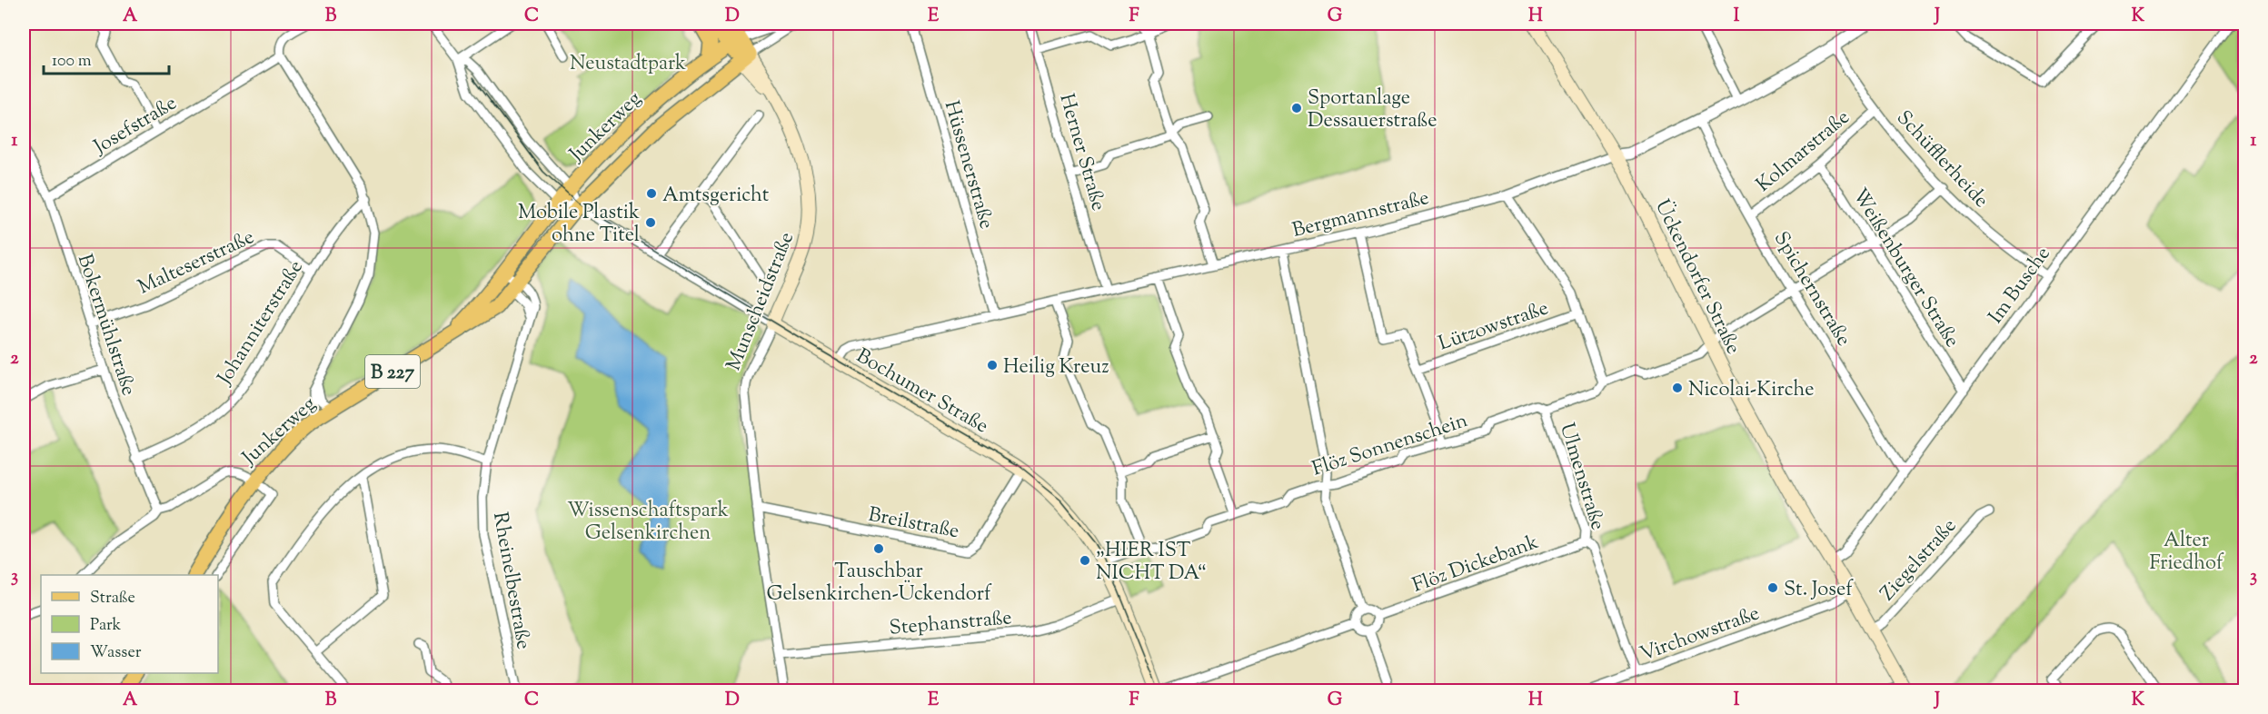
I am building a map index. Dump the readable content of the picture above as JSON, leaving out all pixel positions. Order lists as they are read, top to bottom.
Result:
{
  "streets": {
    "main road": [
      "Junkerweg",
      "Ückendorfer Straße",
      "Munscheidstraße",
      "B 227",
      "Bochumer Straße"
    ],
    "street": [
      "Josefstraße",
      "Kolmarstraße",
      "Herner Straße",
      "Schüfflerheide",
      "Hüssenerstraße",
      "Bergmannstraße",
      "Malteserstraße",
      "Weißenburger Straße",
      "Im Busche",
      "Spichernstraße",
      "Johanniterstraße",
      "Bokermühlstraße",
      "Lützowstraße",
      "Flöz Sonnenschein",
      "Ulmenstraße",
      "Breilstraße",
      "Ziegelstraße",
      "Flöz Dickebank",
      "Rheinelbestraße",
      "Stephanstraße",
      "Virchowstraße"
    ]
  },
  "crossings": [
    ["Josefstraße", "Bokermühlstraße"],
    ["Junkerweg", "Munscheidstraße"],
    ["Junkerweg", "Bokermühlstraße"],
    ["Junkerweg", "B 227"],
    ["Junkerweg", "Bochumer Straße"],
    ["Junkerweg", "Rheinelbestraße"],
    ["Kolmarstraße", "Schüfflerheide"],
    ["Kolmarstraße", "Weißenburger Straße"],
    ["Kolmarstraße", "Spichernstraße"],
    ["Herner Straße", "Bergmannstraße"],
    ["Schüfflerheide", "Bergmannstraße"],
    ["Schüfflerheide", "Im Busche"],
    ["Schüfflerheide", "Flöz Sonnenschein"],
    ["Hüssenerstraße", "Bergmannstraße"],
    ["Bergmannstraße", "Ückendorfer Straße"],
    ["Bergmannstraße", "Spichernstraße"],
    ["Bergmannstraße", "Bochumer Straße"],
    ["Malteserstraße", "Johanniterstraße"],
    ["Malteserstraße", "Bokermühlstraße"],
    ["Weißenburger Straße", "Im Busche"],
    ["Weißenburger Straße", "Flöz Sonnenschein"],
    ["Ückendorfer Straße", "Im Busche"],
    ["Ückendorfer Straße", "Flöz Sonnenschein"],
    ["Ückendorfer Straße", "Ziegelstraße"],
    ["Ückendorfer Straße", "Virchowstraße"],
    ["Im Busche", "Spichernstraße"],
    ["Spichernstraße", "Flöz Sonnenschein"],
    ["Munscheidstraße", "Bochumer Straße"],
    ["Munscheidstraße", "Breilstraße"],
    ["Munscheidstraße", "Stephanstraße"],
    ["Johanniterstraße", "Bokermühlstraße"],
    ["Bochumer Straße", "Flöz Sonnenschein"],
    ["Bochumer Straße", "Breilstraße"],
    ["Bochumer Straße", "Stephanstraße"],
    ["Flöz Sonnenschein", "Ulmenstraße"],
    ["Ulmenstraße", "Flöz Dickebank"],
    ["Ulmenstraße", "Virchowstraße"]
  ],
  "parks": ["Neustadtpark", "Wissenschaftspark Gelsenkirchen", "Alter Friedhof"],
  "places": [
    "Sportanlage Dessauerstraße",
    "Amtsgericht",
    "Mobile Plastik ohne Titel",
    "Heilig Kreuz",
    "Nicolai-Kirche",
    "Tauschbar Gelsenkirchen-Ückendorf",
    "„HIER IST NICHT DA“",
    "St. Josef"
  ],
  "legend": ["Straße", "Park", "Wasser"],
  "scale_bar": "100 m",
  "grid": {
    "columns": [
      "A",
      "B",
      "C",
      "D",
      "E",
      "F",
      "G",
      "H",
      "I",
      "J",
      "K"
    ],
    "rows": ["1", "2", "3"]
  }
}
